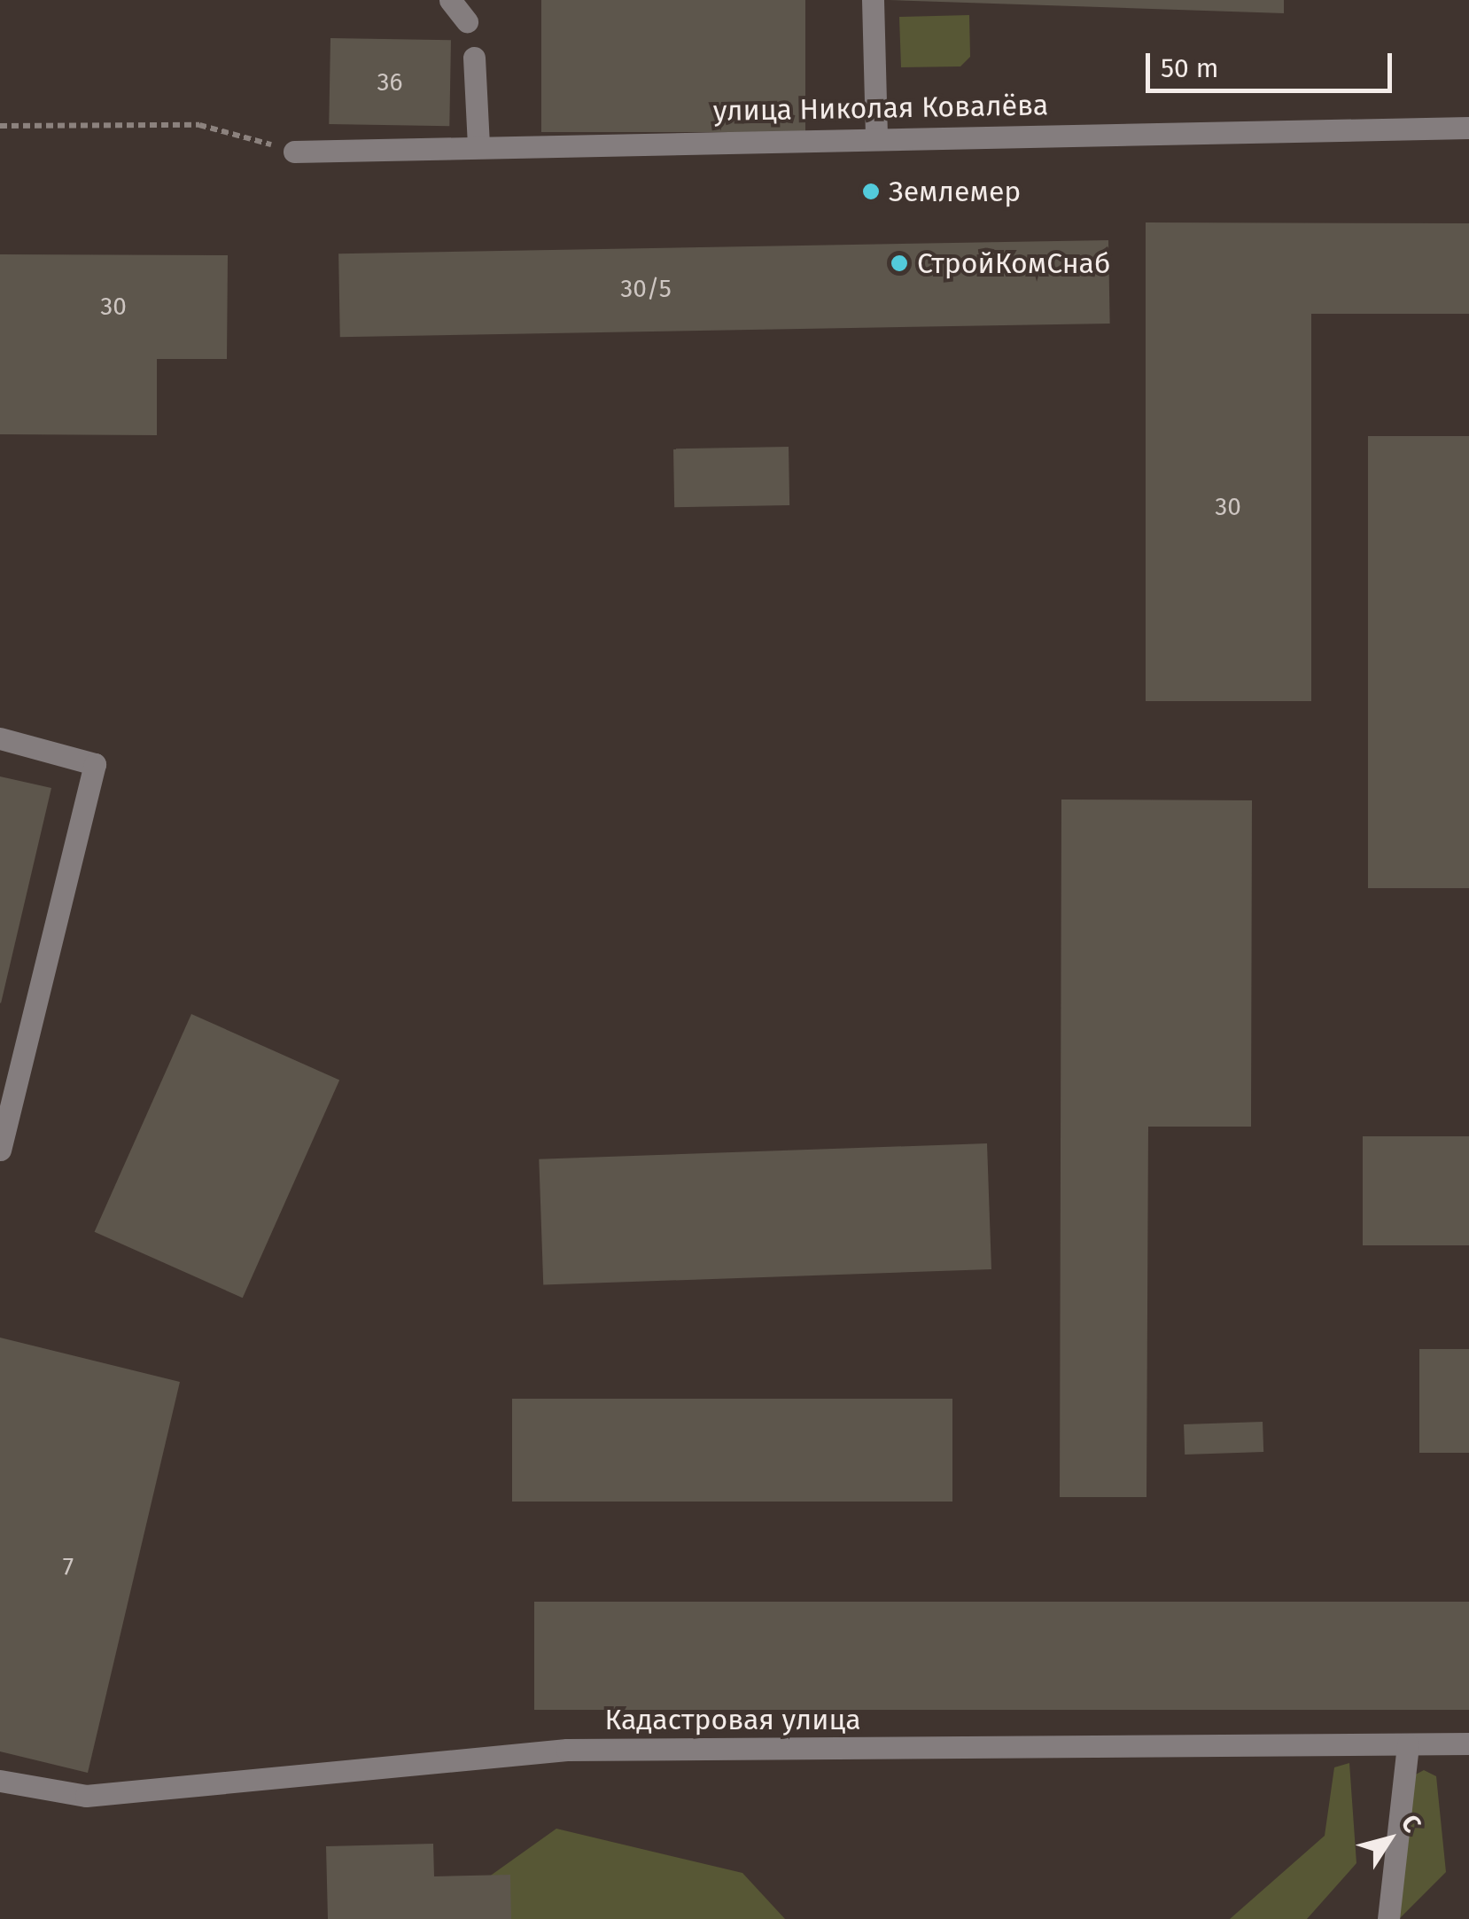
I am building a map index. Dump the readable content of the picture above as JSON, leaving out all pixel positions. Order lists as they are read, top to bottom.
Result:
{
  "streets": {
    "street": ["улица Николая Ковалёва", "Кадастровая улица"]
  },
  "places": ["Землемер", "СтройКомСнаб"],
  "house_numbers": [
    "36",
    "30/5",
    "30",
    "30",
    "7"
  ],
  "scale_bar": "50 m",
  "north": "top right"
}
